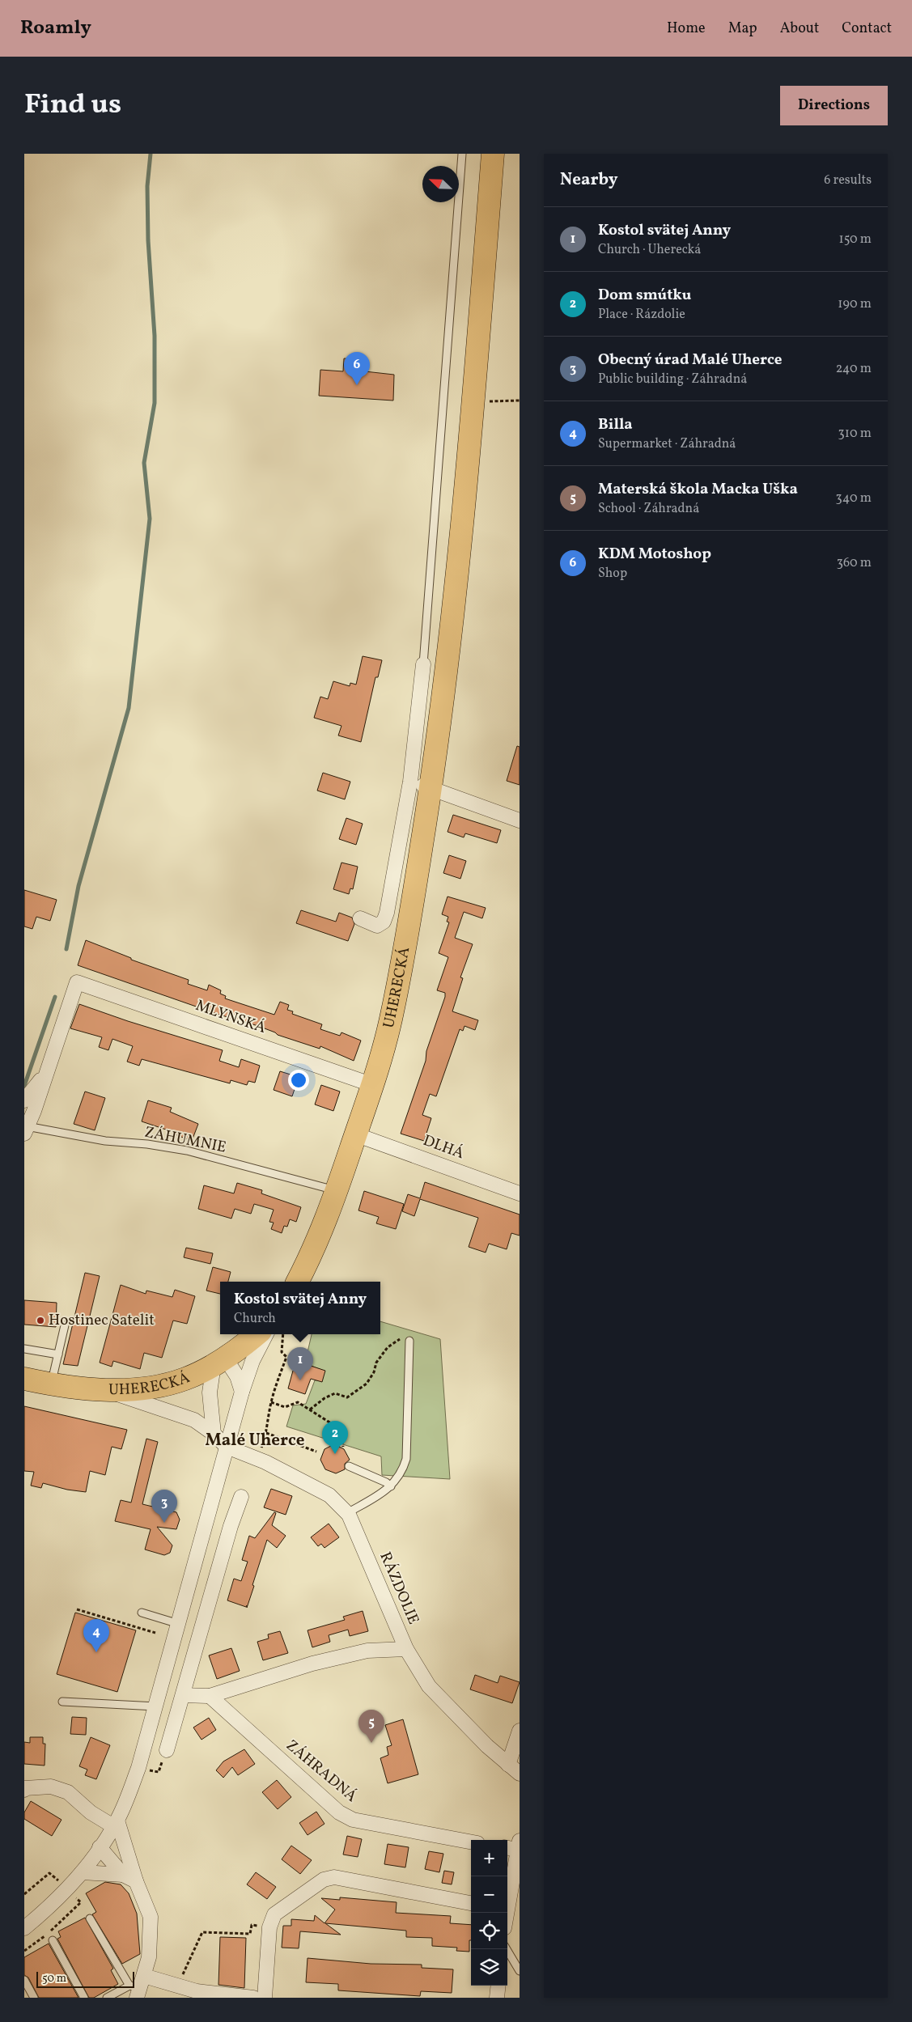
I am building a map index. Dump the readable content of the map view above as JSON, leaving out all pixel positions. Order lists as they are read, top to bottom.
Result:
{
  "streets": {
    "main road": ["UHERECKÁ"],
    "street": [
      "MLYNSKÁ",
      "DLHÁ",
      "RÁZDOLIE",
      "ZÁHRADNÁ"
    ],
    "lane": ["ZÁHUMNIE"]
  },
  "crossings": [
    ["UHERECKÁ", "MLYNSKÁ"],
    ["UHERECKÁ", "ZÁHUMNIE"],
    ["UHERECKÁ", "DLHÁ"]
  ],
  "districts": ["Malé Uherce"],
  "places": ["Hostinec Satelit"],
  "scale_bar": "50 m",
  "north": "top left",
  "page": {
    "header": "Roamly",
    "nav": [
      "Home",
      "Map",
      "About",
      "Contact"
    ],
    "title": "Find us",
    "buttons": "Directions",
    "heading": ["Nearby", "6 results"],
    "list": [
      {
        "mark": "1",
        "name": "Kostol svätej Anny",
        "note": "Church · Uherecká",
        "value": "150 m"
      },
      {
        "mark": "2",
        "name": "Dom smútku",
        "note": "Place · Rázdolie",
        "value": "190 m"
      },
      {
        "mark": "3",
        "name": "Obecný úrad Malé Uherce",
        "note": "Public building · Záhradná",
        "value": "240 m"
      },
      {
        "mark": "4",
        "name": "Billa",
        "note": "Supermarket · Záhradná",
        "value": "310 m"
      },
      {
        "mark": "5",
        "name": "Materská škola Macka Uška",
        "note": "School · Záhradná",
        "value": "340 m"
      },
      {
        "mark": "6",
        "name": "KDM Motoshop",
        "note": "Shop",
        "value": "360 m"
      }
    ],
    "pins": [
      "6",
      "1",
      "2",
      "3",
      "4",
      "5"
    ],
    "popup": ["Kostol svätej Anny", "Church"],
    "map_buttons": ["+", "−"],
    "scale": "50 m"
  }
}
